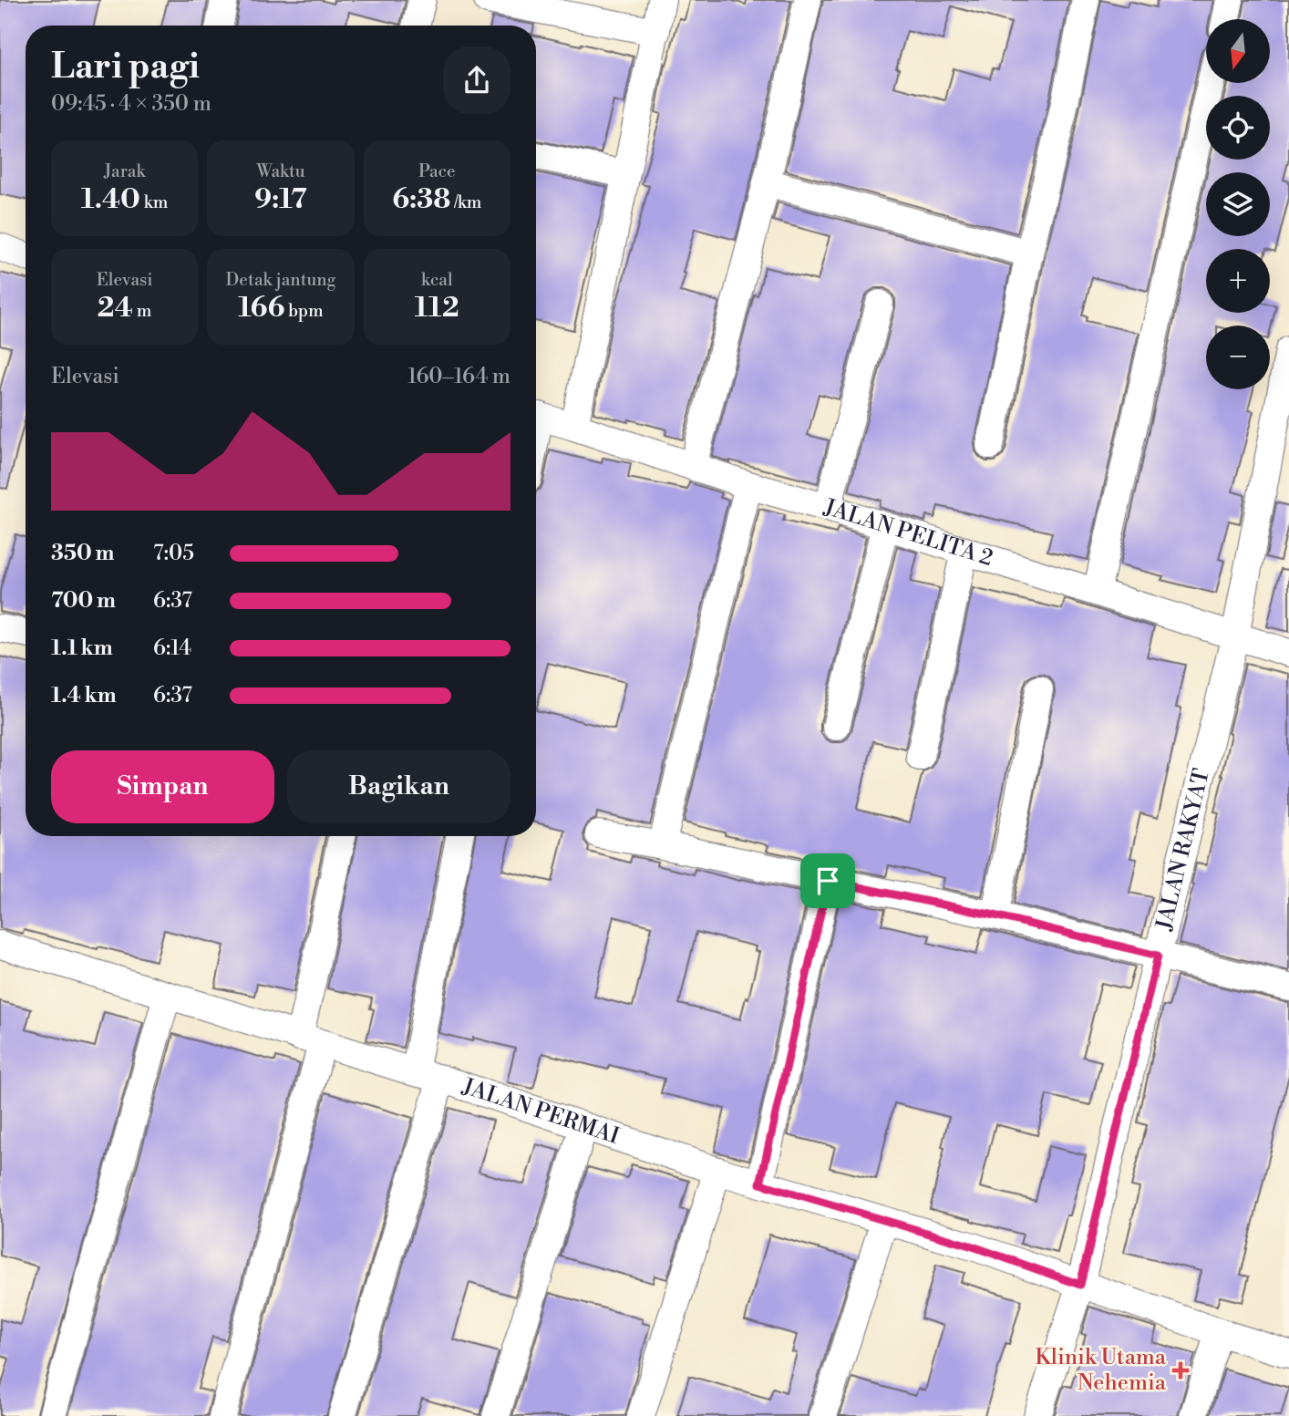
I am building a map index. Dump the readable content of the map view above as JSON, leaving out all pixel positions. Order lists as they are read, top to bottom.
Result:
{
  "streets": {
    "street": ["JALAN PELITA 2", "JALAN RAKYAT", "JALAN PERMAI"]
  },
  "crossings": [
    ["JALAN PELITA 2", "JALAN RAKYAT"],
    ["JALAN RAKYAT", "JALAN PERMAI"]
  ],
  "places": {
    "health": ["Klinik Utama Nehemia"]
  },
  "north": "bottom",
  "page": {
    "map_buttons": ["+", "−"],
    "heading": ["Lari pagi", "09:45 · 4 × 350 m"],
    "stats": [
      ["Jarak", "1.40 km"],
      ["Waktu", "9:17"],
      ["Pace", "6:38 /km"],
      ["Elevasi", "24 m"],
      ["Detak jantung", "166 bpm"],
      ["kcal", "112"]
    ],
    "chart": ["Elevasi", "160–164 m"],
    "list": [
      {
        "name": "350 m",
        "note": "7:05"
      },
      {
        "name": "700 m",
        "note": "6:37"
      },
      {
        "name": "1.1 km",
        "note": "6:14"
      },
      {
        "name": "1.4 km",
        "note": "6:37"
      }
    ],
    "buttons": ["Simpan", "Bagikan"]
  }
}
